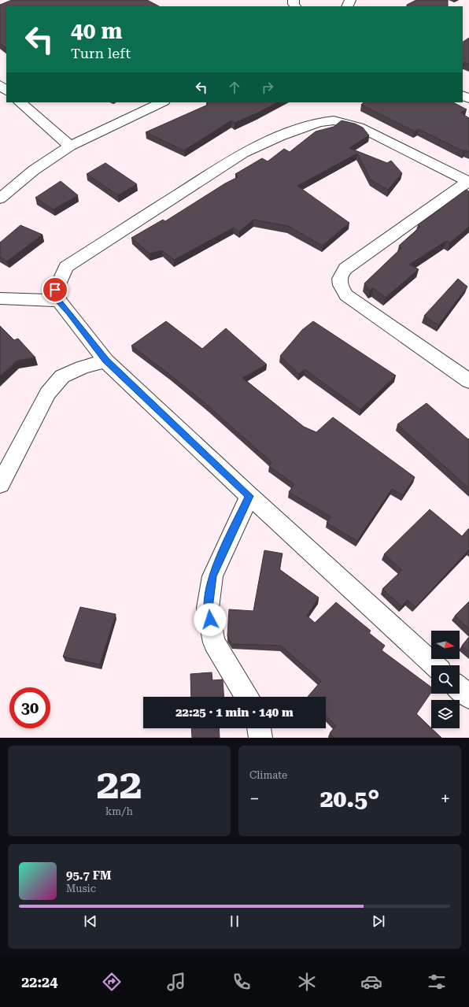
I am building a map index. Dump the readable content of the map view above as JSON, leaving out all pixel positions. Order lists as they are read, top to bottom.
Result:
{
  "north": "right",
  "page": {
    "turn": ["40 m", "Turn left"],
    "limit": "30",
    "trip": "22:25 · 1 min · 140 m",
    "tile": [
      ["22", "km/h"],
      "Climate"
    ],
    "heat": ["−", "20.5°", "+"],
    "song": ["95.7 FM", "Music"],
    "tabs": "22:24"
  }
}
